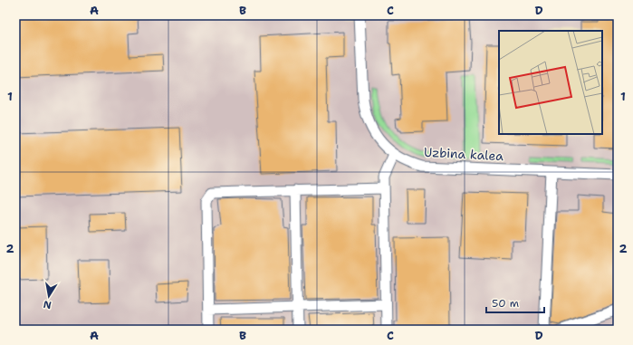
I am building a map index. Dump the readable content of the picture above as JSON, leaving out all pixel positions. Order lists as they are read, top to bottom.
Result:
{
  "streets": {
    "street": ["Uzbina kalea"]
  },
  "scale_bar": "50 m",
  "north": "bottom",
  "grid": {
    "columns": [
      "A",
      "B",
      "C",
      "D"
    ],
    "rows": ["1", "2"]
  }
}
